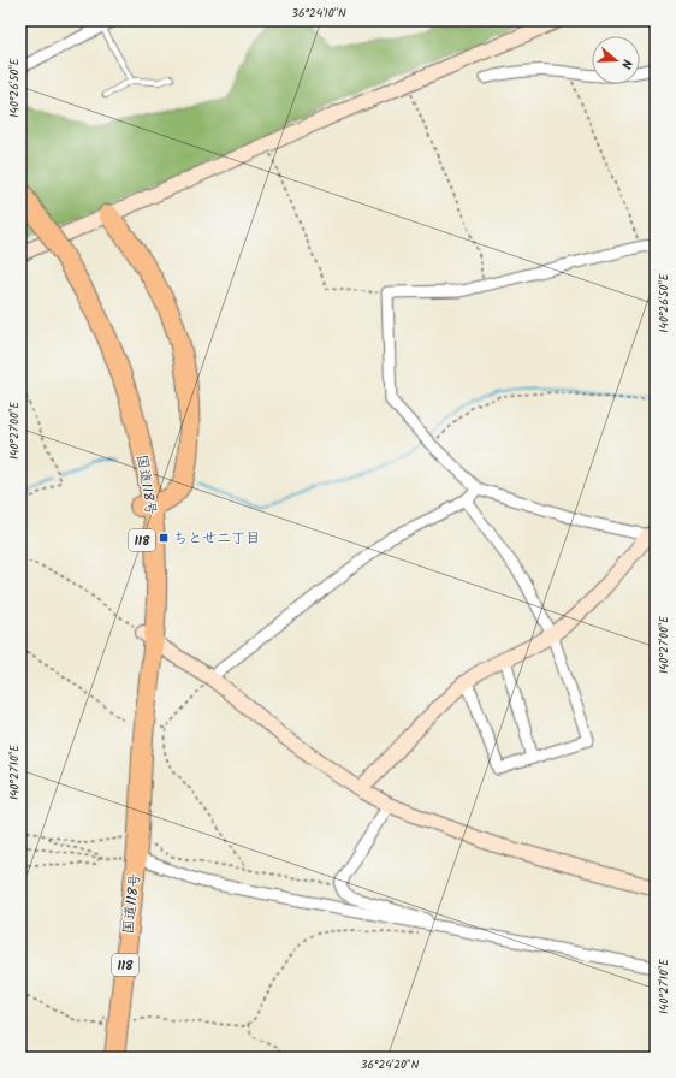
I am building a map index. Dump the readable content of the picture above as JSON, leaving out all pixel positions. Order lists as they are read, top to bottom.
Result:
{
  "streets": {
    "highway": ["国道118号", "118"]
  },
  "places": {
    "transit": ["ちとせ二丁目"]
  },
  "north": "right",
  "coordinates": [
    "36°24'10\"N",
    "140°26'50\"E",
    "140°27'00\"E",
    "140°27'10\"E",
    "36°24'20\"N"
  ]
}
